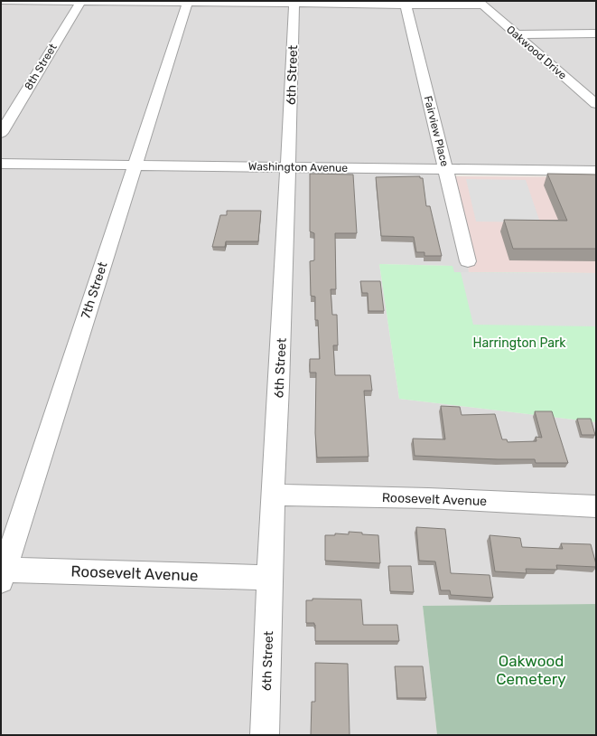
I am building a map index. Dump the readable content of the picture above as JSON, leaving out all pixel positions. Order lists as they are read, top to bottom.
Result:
{
  "streets": {
    "street": [
      "Oakwood Drive",
      "8th Street",
      "6th Street",
      "Fairview Place",
      "Washington Avenue",
      "7th Street",
      "Roosevelt Avenue"
    ]
  },
  "crossings": [
    ["6th Street", "Washington Avenue"],
    ["6th Street", "Roosevelt Avenue"],
    ["Fairview Place", "Washington Avenue"],
    ["Washington Avenue", "7th Street"],
    ["7th Street", "Roosevelt Avenue"]
  ],
  "parks": ["Harrington Park", "Oakwood Cemetery"]
}
